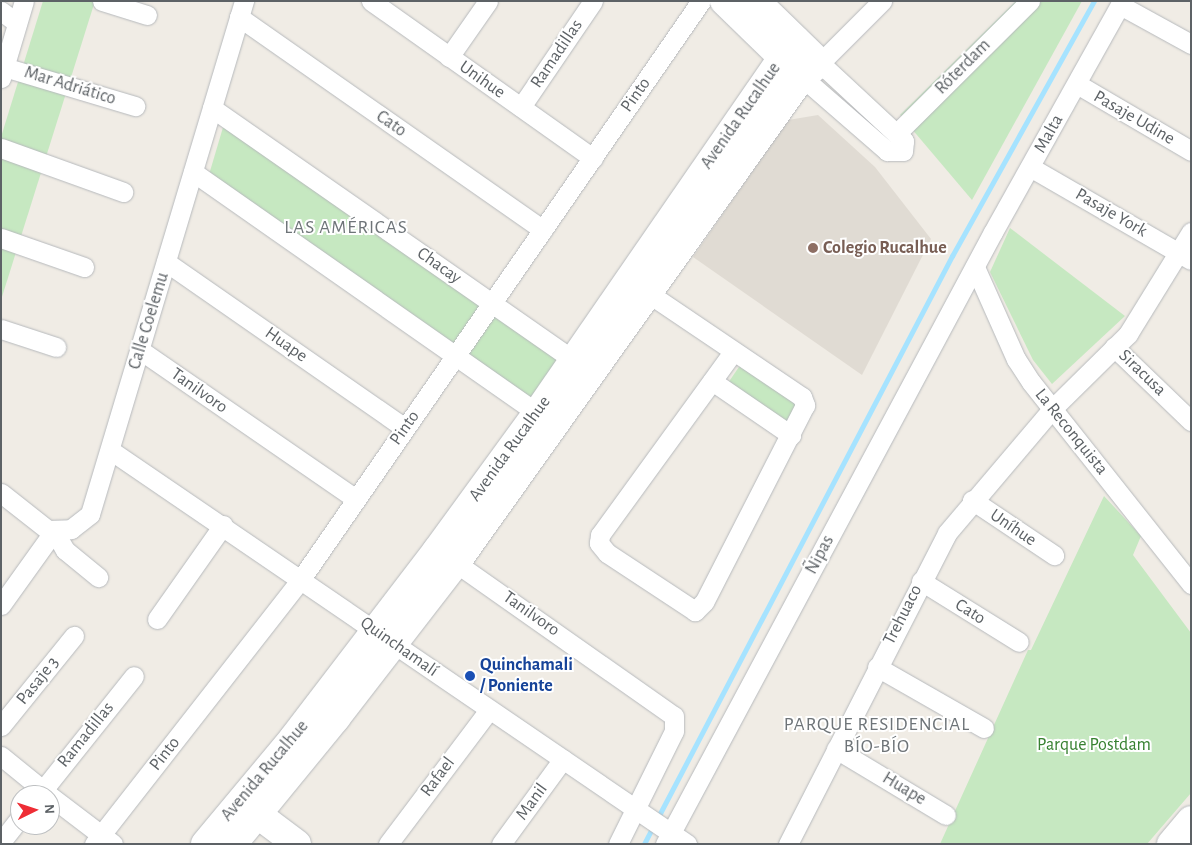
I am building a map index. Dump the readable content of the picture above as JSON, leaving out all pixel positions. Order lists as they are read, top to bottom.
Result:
{
  "streets": {
    "street": [
      "Ramadillas",
      "Róterdam",
      "Unihue",
      "Mar Adriático",
      "Pinto",
      "Avenida Rucalhue",
      "Pasaje Udine",
      "Cato",
      "Malta",
      "Pasaje York",
      "Chacay",
      "Calle Coelemu",
      "Huape",
      "Siracusa",
      "Tanilvoro",
      "La Reconquista",
      "Uníhue",
      "Ñipas",
      "Trehuaco",
      "Quinchamalí",
      "Pasaje 3",
      "Rafael",
      "Manil"
    ]
  },
  "crossings": [
    ["Ramadillas", "Unihue"],
    ["Róterdam", "Avenida Rucalhue"],
    ["Unihue", "Pinto"],
    ["Pinto", "Cato"],
    ["Pinto", "Chacay"],
    ["Pinto", "Huape"],
    ["Pinto", "Tanilvoro"],
    ["Pinto", "Quinchamalí"],
    ["Avenida Rucalhue", "Chacay"],
    ["Avenida Rucalhue", "Tanilvoro"],
    ["Avenida Rucalhue", "Quinchamalí"],
    ["Pasaje Udine", "Malta"],
    ["Cato", "Calle Coelemu"],
    ["Cato", "Trehuaco"],
    ["Malta", "Pasaje York"],
    ["Malta", "La Reconquista"],
    ["Malta", "Ñipas"],
    ["Pasaje York", "Trehuaco"],
    ["Chacay", "Calle Coelemu"],
    ["Calle Coelemu", "Huape"],
    ["Calle Coelemu", "Tanilvoro"],
    ["Calle Coelemu", "Quinchamalí"],
    ["Huape", "Trehuaco"],
    ["Siracusa", "Trehuaco"],
    ["Tanilvoro", "Quinchamalí"],
    ["La Reconquista", "Ñipas"],
    ["La Reconquista", "Trehuaco"],
    ["Uníhue", "Trehuaco"],
    ["Ñipas", "Quinchamalí"],
    ["Quinchamalí", "Rafael"],
    ["Quinchamalí", "Manil"]
  ],
  "districts": ["LAS AMÉRICAS", "PARQUE RESIDENCIAL BÍO-BÍO"],
  "parks": ["Parque Postdam"],
  "places": ["Colegio Rucalhue", "Quinchamali / Poniente"],
  "north": "right"
}
